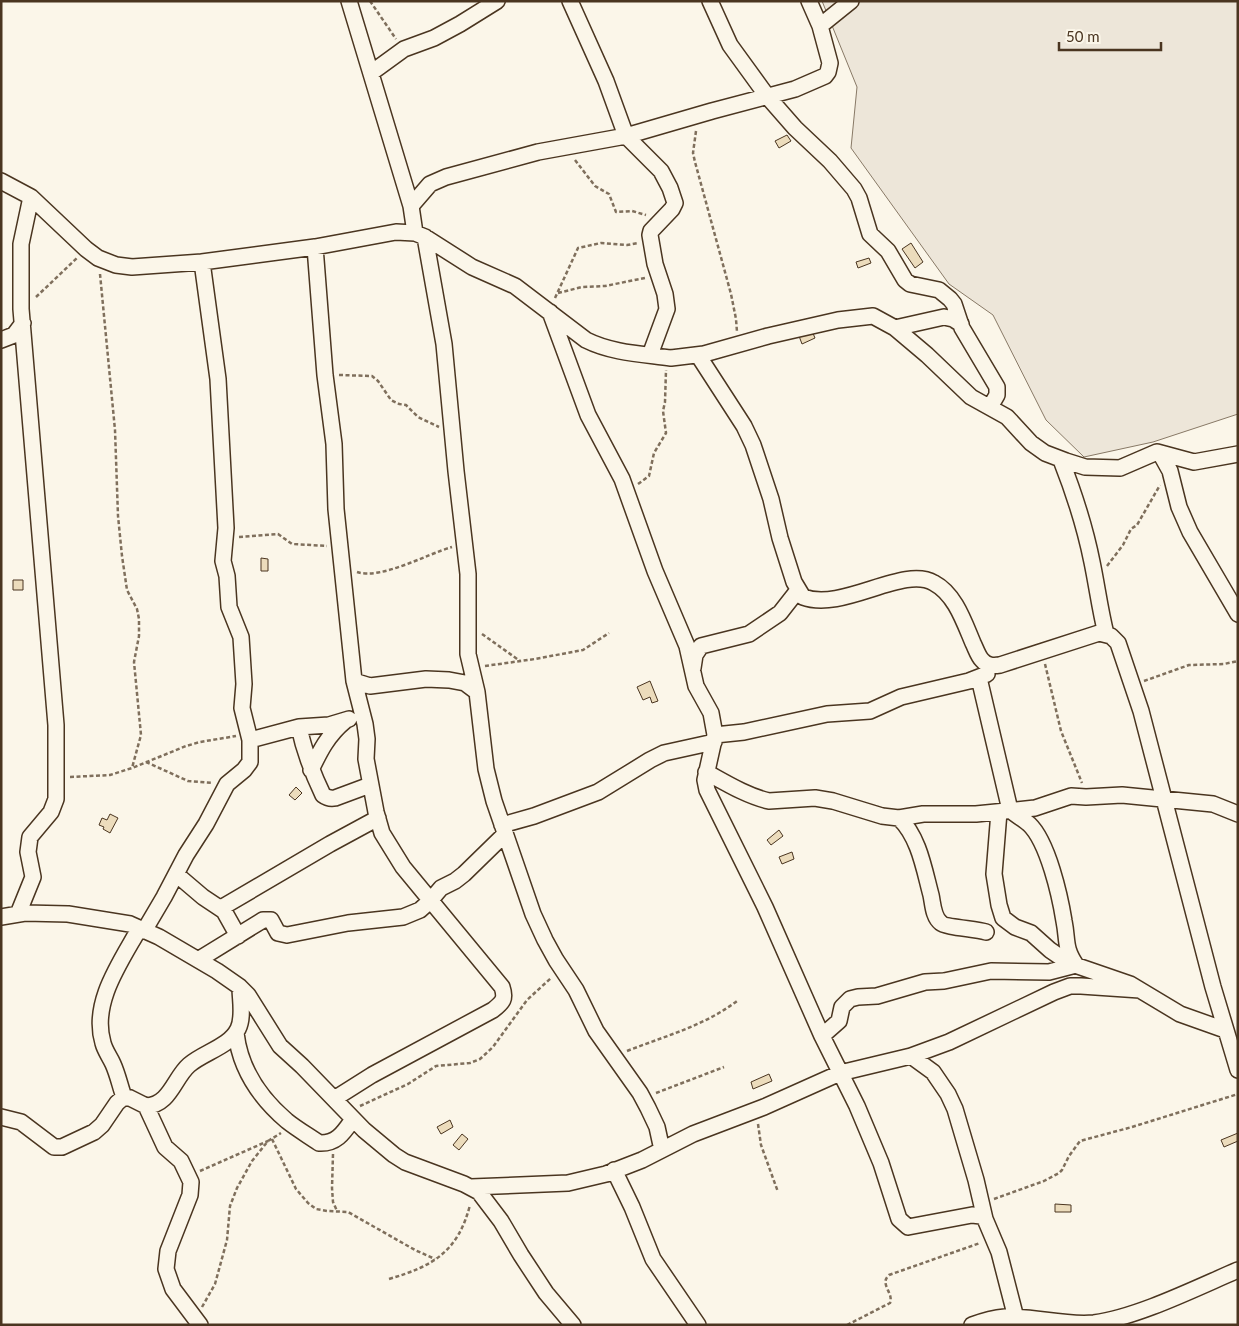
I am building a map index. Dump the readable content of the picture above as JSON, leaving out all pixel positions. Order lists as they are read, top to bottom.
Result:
{
  "scale_bar": "50 m"
}
